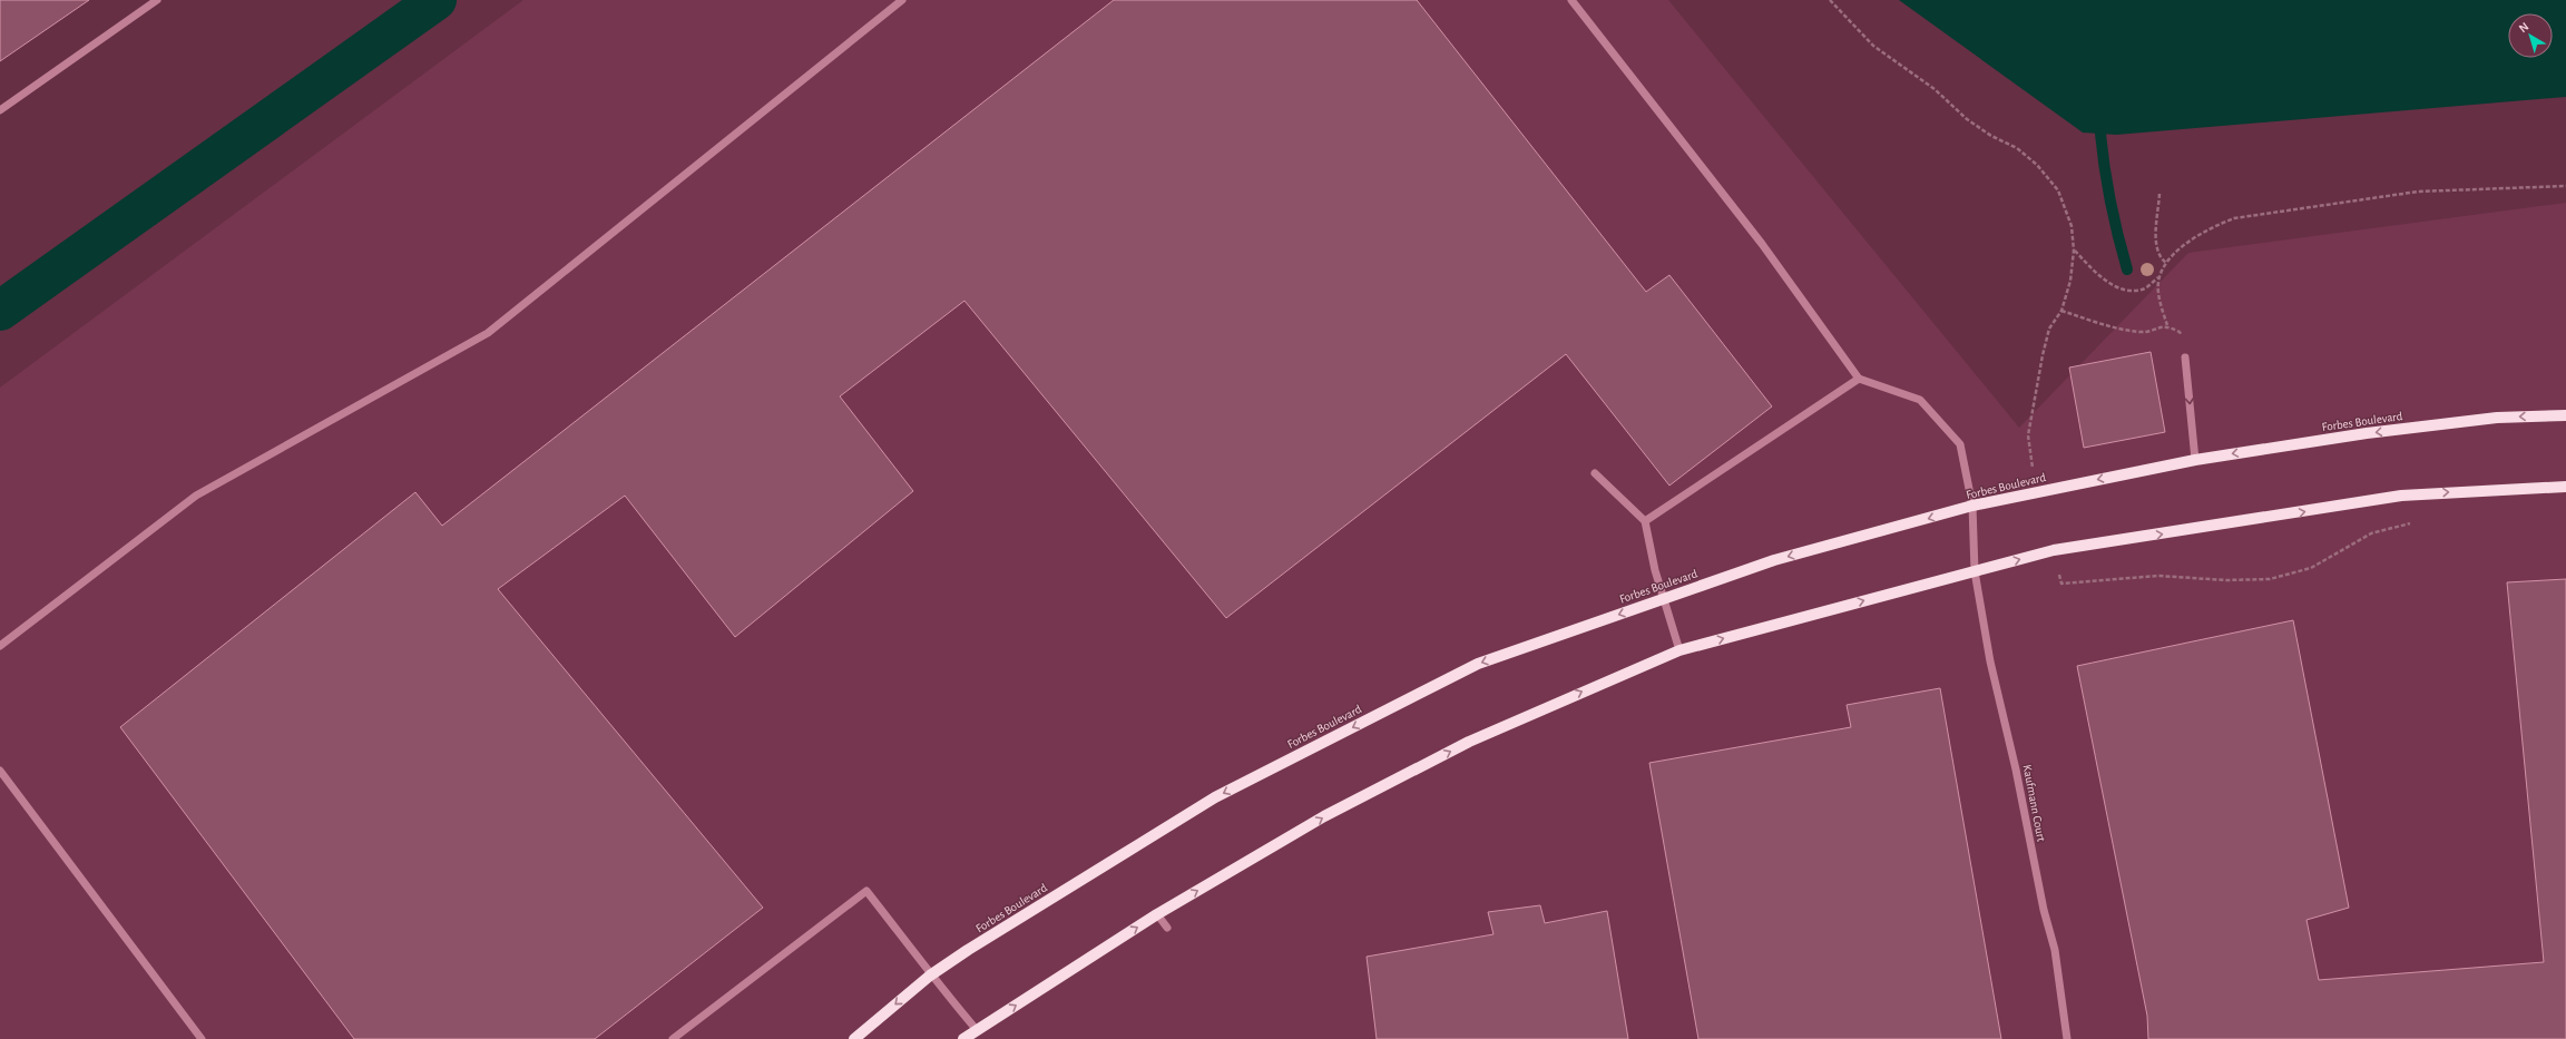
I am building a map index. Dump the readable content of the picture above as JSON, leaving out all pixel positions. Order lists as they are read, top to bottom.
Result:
{
  "streets": {
    "main road": ["Forbes Boulevard"],
    "street": ["Kaufmann Court"]
  },
  "crossings": [
    ["Forbes Boulevard", "Kaufmann Court"]
  ],
  "north": "top left"
}
